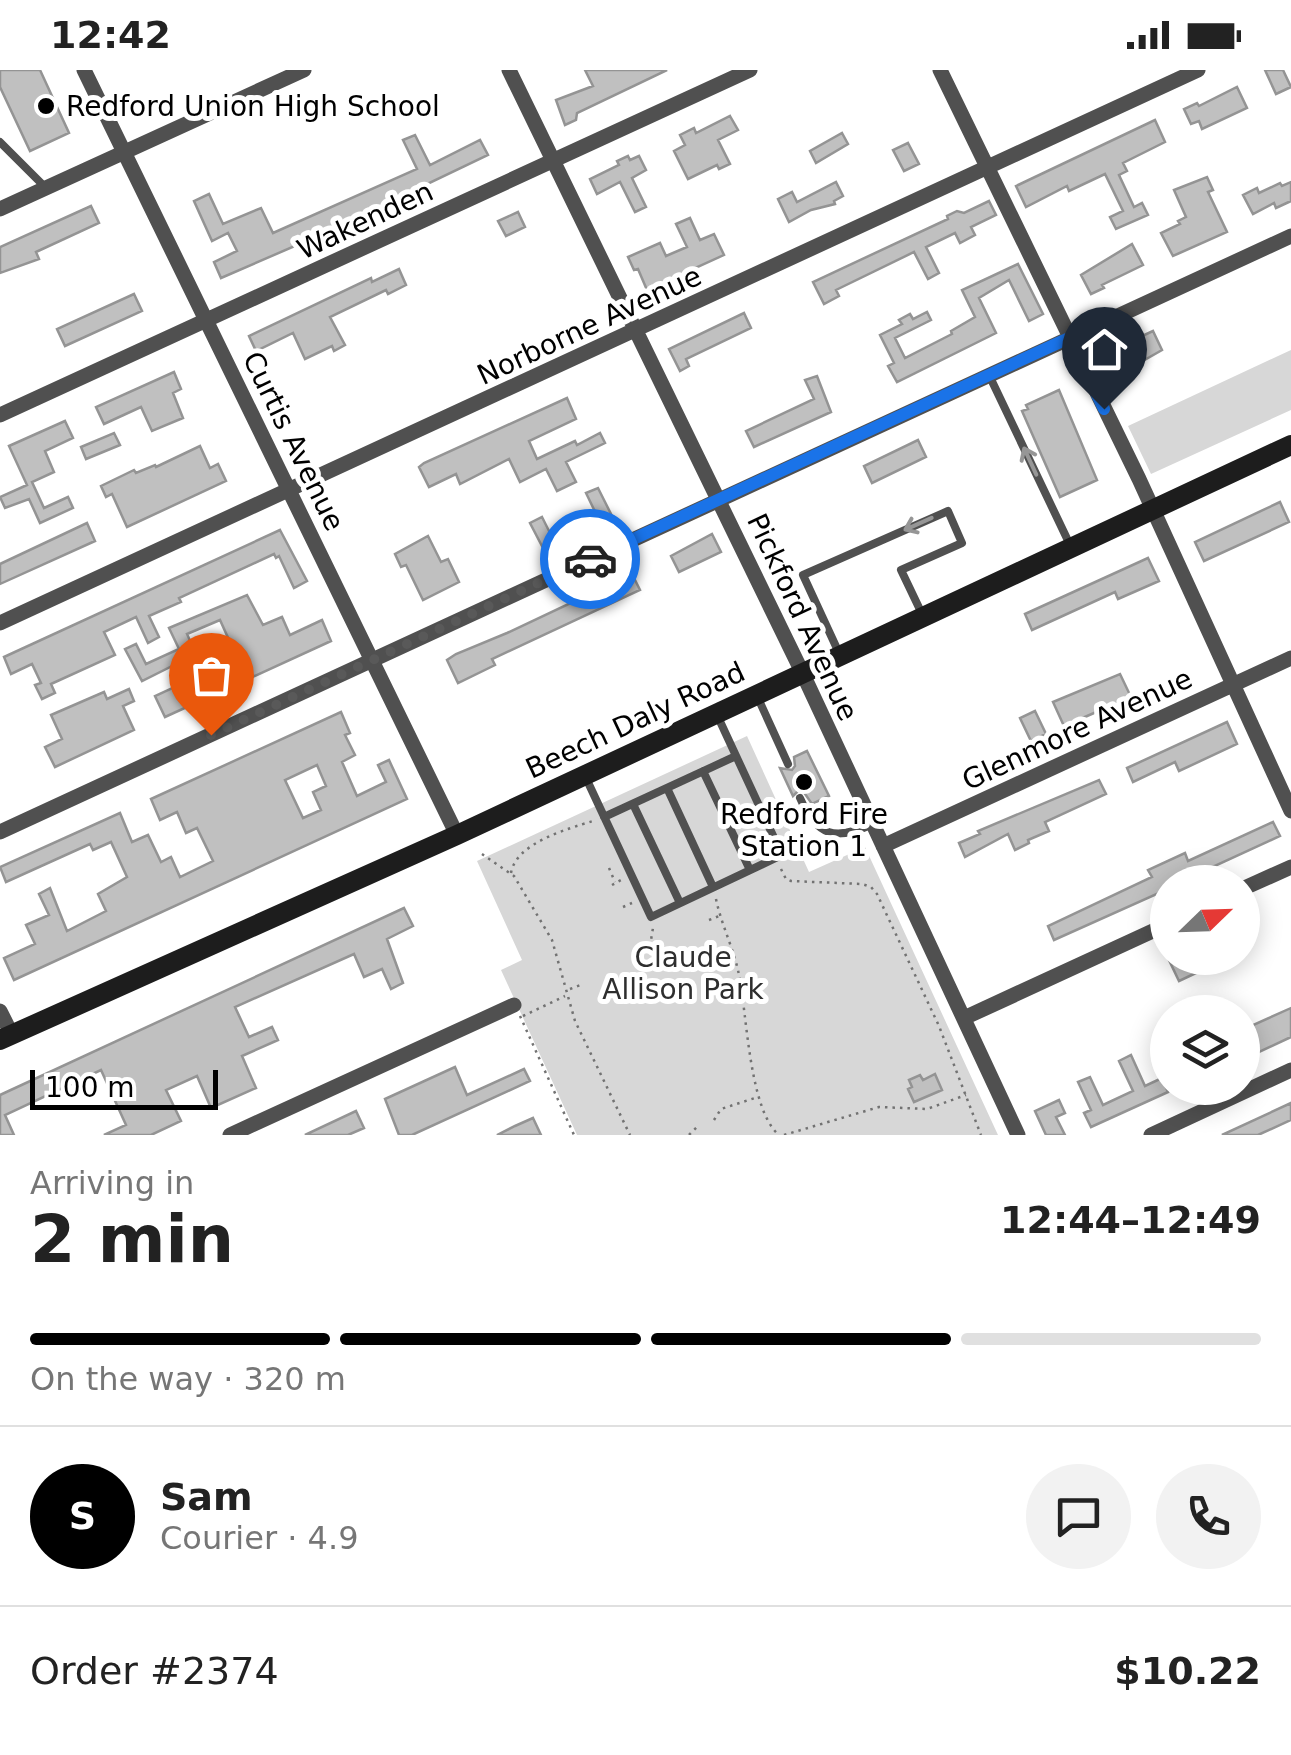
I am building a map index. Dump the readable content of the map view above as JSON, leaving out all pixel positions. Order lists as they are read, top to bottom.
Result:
{
  "streets": {
    "main road": ["Beech Daly Road"],
    "street": [
      "Wakenden",
      "Norborne Avenue",
      "Curtis Avenue",
      "Pickford Avenue",
      "Glenmore Avenue"
    ]
  },
  "crossings": [
    ["Wakenden", "Curtis Avenue"],
    ["Wakenden", "Pickford Avenue"],
    ["Norborne Avenue", "Curtis Avenue"],
    ["Norborne Avenue", "Pickford Avenue"],
    ["Curtis Avenue", "Beech Daly Road"],
    ["Pickford Avenue", "Beech Daly Road"],
    ["Pickford Avenue", "Glenmore Avenue"]
  ],
  "parks": ["Claude Allison Park"],
  "places": ["Redford Union High School", "Redford Fire Station 1"],
  "scale_bar": "100 m",
  "north": "top right",
  "page": {
    "status": "12:42",
    "scale": "100 m",
    "heading": ["2 min", "Arriving in", "12:44–12:49"],
    "panel": [
      "Sam",
      "Courier · 4.9",
      "Order #2374",
      "$10.22"
    ],
    "bar": "On the way · 320 m",
    "round": "S"
  }
}
